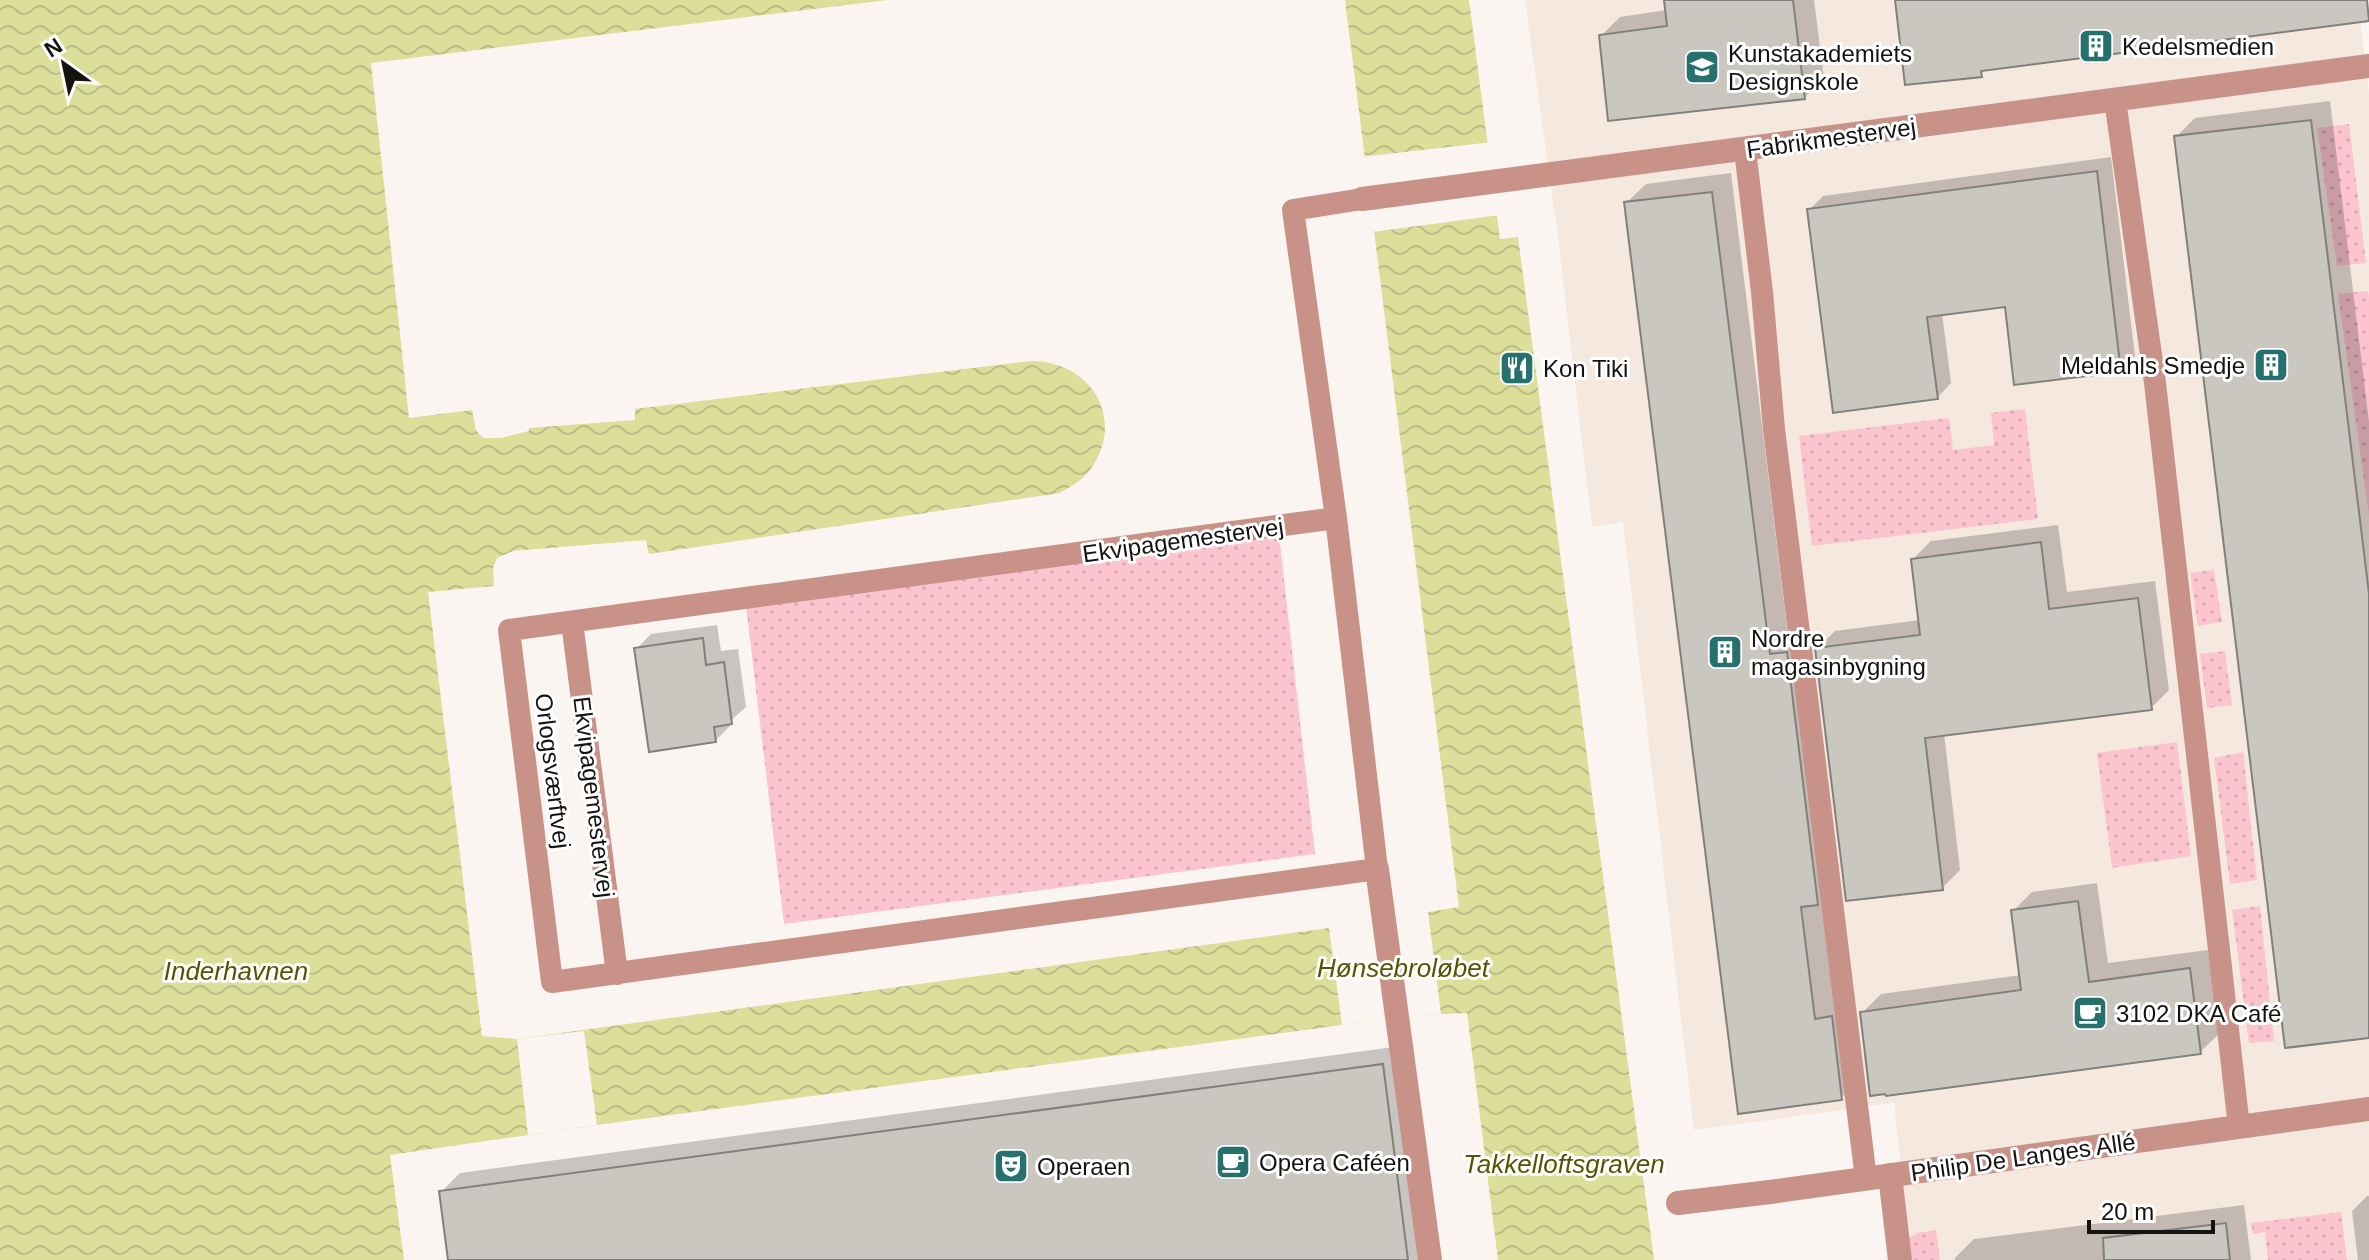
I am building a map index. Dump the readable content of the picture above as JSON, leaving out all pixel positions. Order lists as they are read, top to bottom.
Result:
{
  "streets": {
    "street": ["Fabrikmestervej", "Philip De Langes Allé"],
    "lane": ["Ekvipagemestervej", "Orlogsværftvej"]
  },
  "crossings": [
    ["Fabrikmestervej", "Ekvipagemestervej"],
    ["Ekvipagemestervej", "Orlogsværftvej"]
  ],
  "water": ["Hønsebroløbet", "Inderhavnen", "Takkelloftsgraven"],
  "places": {
    "building": ["Kedelsmedien", "Meldahls Smedje", "Nordre magasinbygning"],
    "school or university": ["Kunstakademiets Designskole"],
    "restaurant": ["Kon Tiki"],
    "cafe": ["3102 DKA Café", "Opera Caféen"],
    "theatre": ["Operaen"]
  },
  "scale_bar": "20 m",
  "north": "top left"
}
